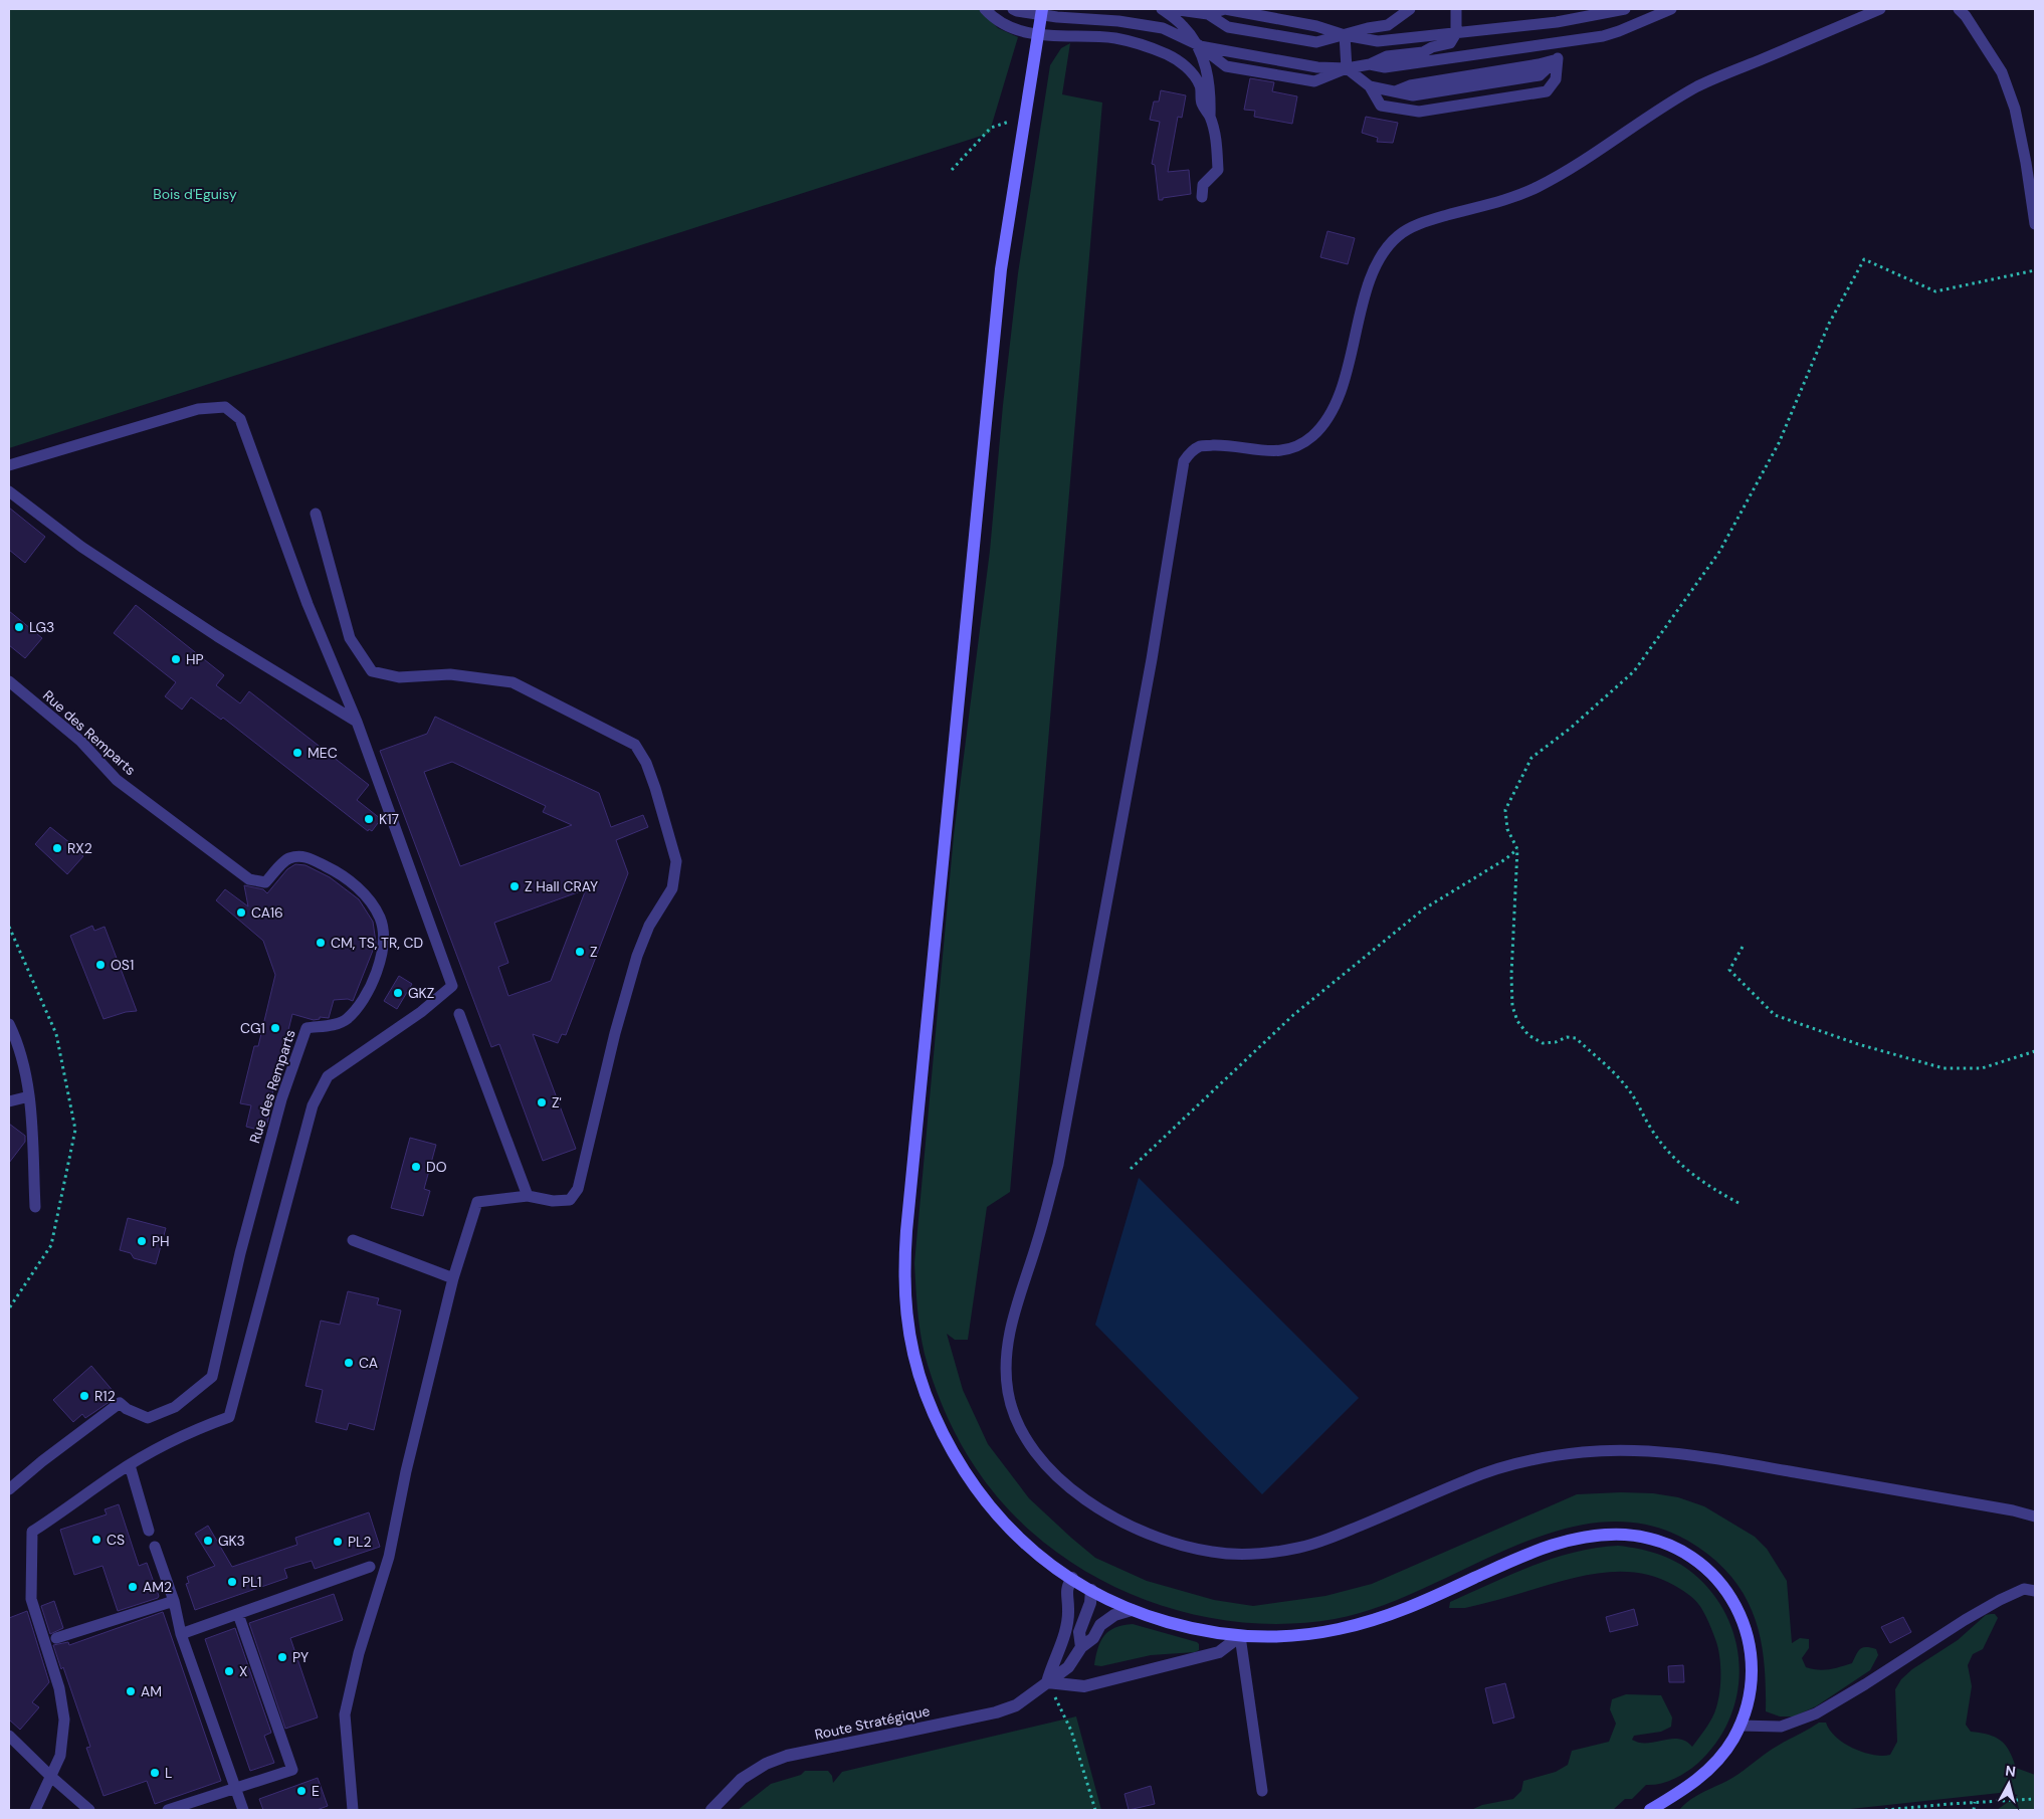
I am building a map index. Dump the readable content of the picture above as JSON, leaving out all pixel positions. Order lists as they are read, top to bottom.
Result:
{
  "streets": {
    "street": ["Route Stratégique"],
    "lane": ["Rue des Remparts"]
  },
  "parks": ["Bois d'Eguisy"],
  "places": [
    "LG3",
    "HP",
    "MEC",
    "K17",
    "RX2",
    "Z Hall CRAY",
    "CA16",
    "CM, TS, TR, CD",
    "Z",
    "OS1",
    "GKZ",
    "CG1",
    "Z'",
    "DO",
    "PH",
    "CA",
    "R12",
    "CS",
    "GK3",
    "PL2",
    "PL1",
    "AM2",
    "PY",
    "X",
    "AM",
    "L",
    "E"
  ],
  "north": "top"
}
